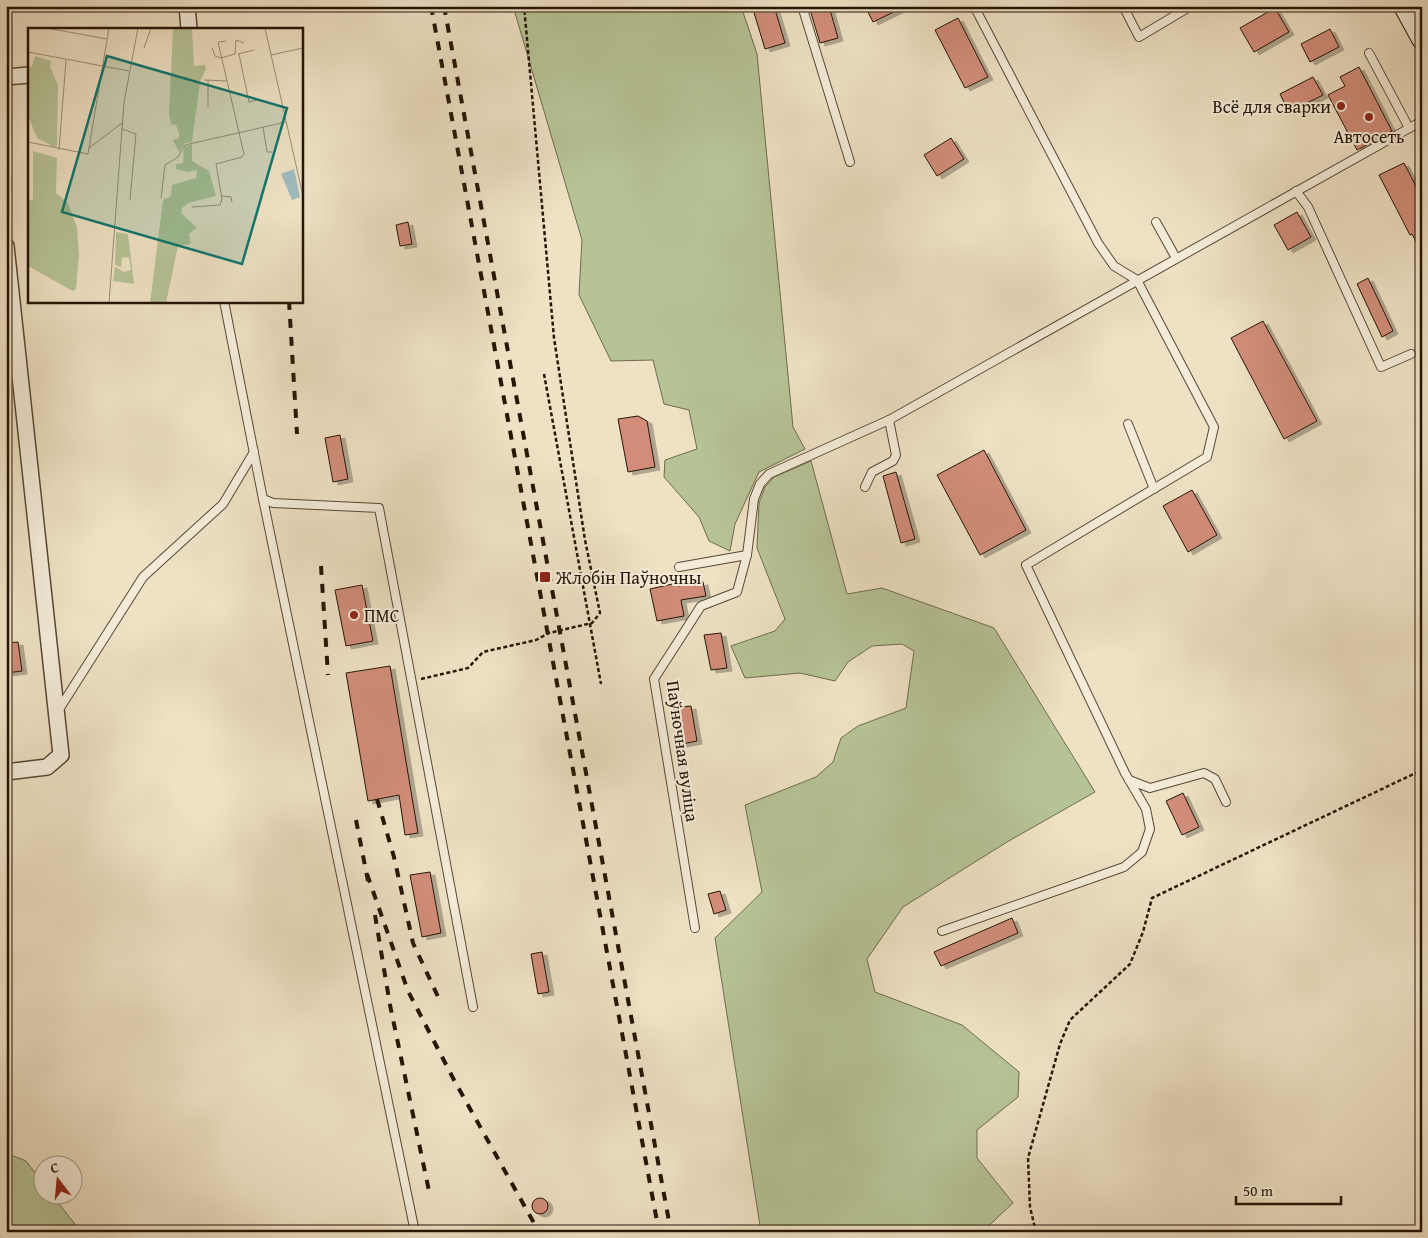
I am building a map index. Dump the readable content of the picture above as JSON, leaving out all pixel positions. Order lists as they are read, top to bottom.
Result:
{
  "streets": {
    "lane": ["Паўночная вуліца"]
  },
  "places": {
    "other": ["Всё для сварки", "Автосеть", "ПМС"],
    "transit": ["Жлобін Паўночны"]
  },
  "scale_bar": "50 m",
  "north": "top"
}
